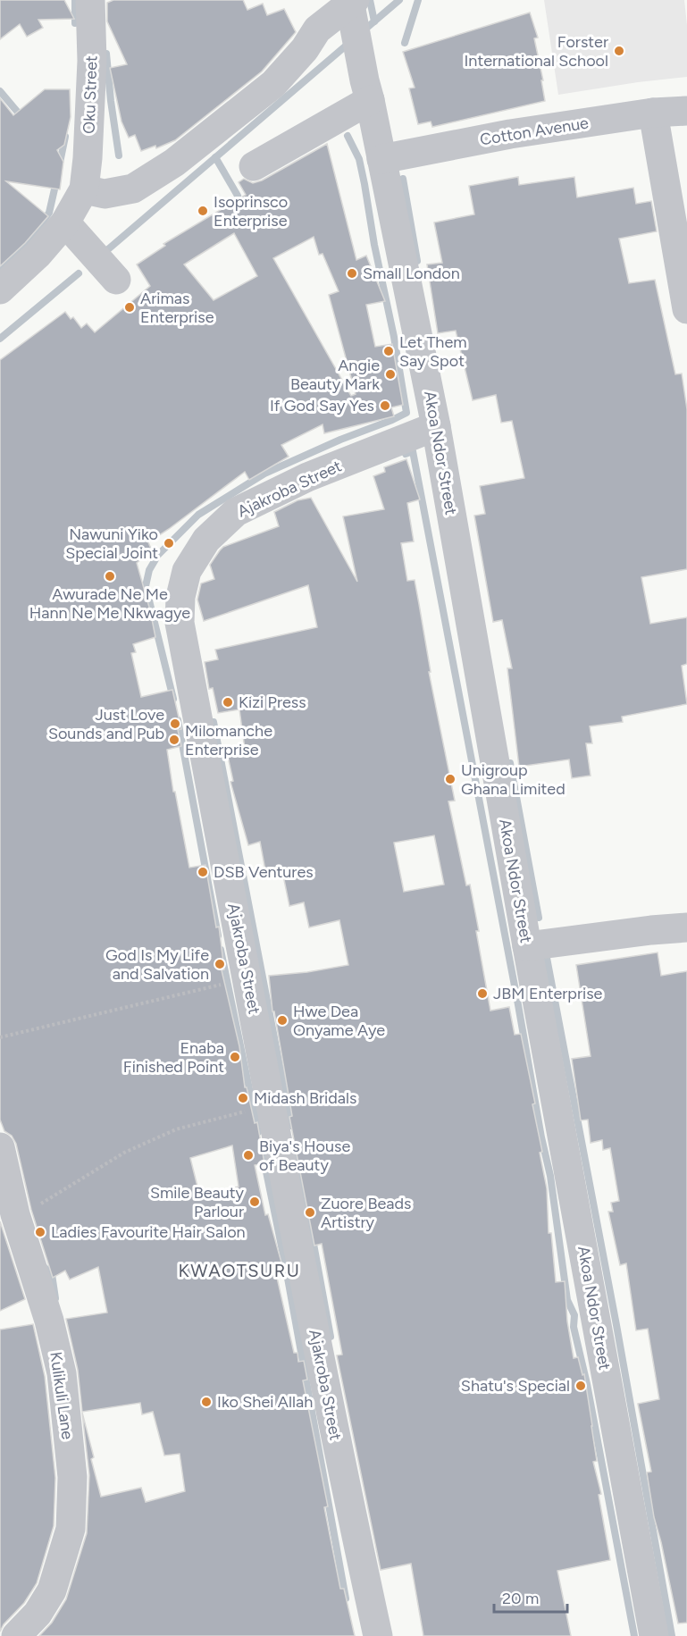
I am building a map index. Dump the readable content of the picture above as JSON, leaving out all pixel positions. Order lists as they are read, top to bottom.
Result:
{
  "streets": {
    "street": [
      "Oku Street",
      "Cotton Avenue",
      "Akoa Ndor Street",
      "Ajakroba Street",
      "Kulikuli Lane"
    ]
  },
  "crossings": [
    ["Cotton Avenue", "Akoa Ndor Street"],
    ["Akoa Ndor Street", "Ajakroba Street"]
  ],
  "districts": ["KWAOTSURU"],
  "places": [
    "Forster International School",
    "Isoprinsco Enterprise",
    "Small London",
    "Arimas Enterprise",
    "Let Them Say Spot",
    "Angie Beauty Mark",
    "If God Say Yes",
    "Nawuni Yiko Special Joint",
    "Awurade Ne Me Hann Ne Me Nkwagye",
    "Kizi Press",
    "Just Love Sounds and Pub",
    "Milomanche Enterprise",
    "Unigroup Ghana Limited",
    "DSB Ventures",
    "God Is My Life and Salvation",
    "JBM Enterprise",
    "Hwe Dea Onyame Aye",
    "Enaba Finished Point",
    "Midash Bridals",
    "Biya's House of Beauty",
    "Smile Beauty Parlour",
    "Zuore Beads Artistry",
    "Ladies Favourite Hair Salon",
    "Shatu's Special",
    "Iko Shei Allah"
  ],
  "scale_bar": "20 m"
}
